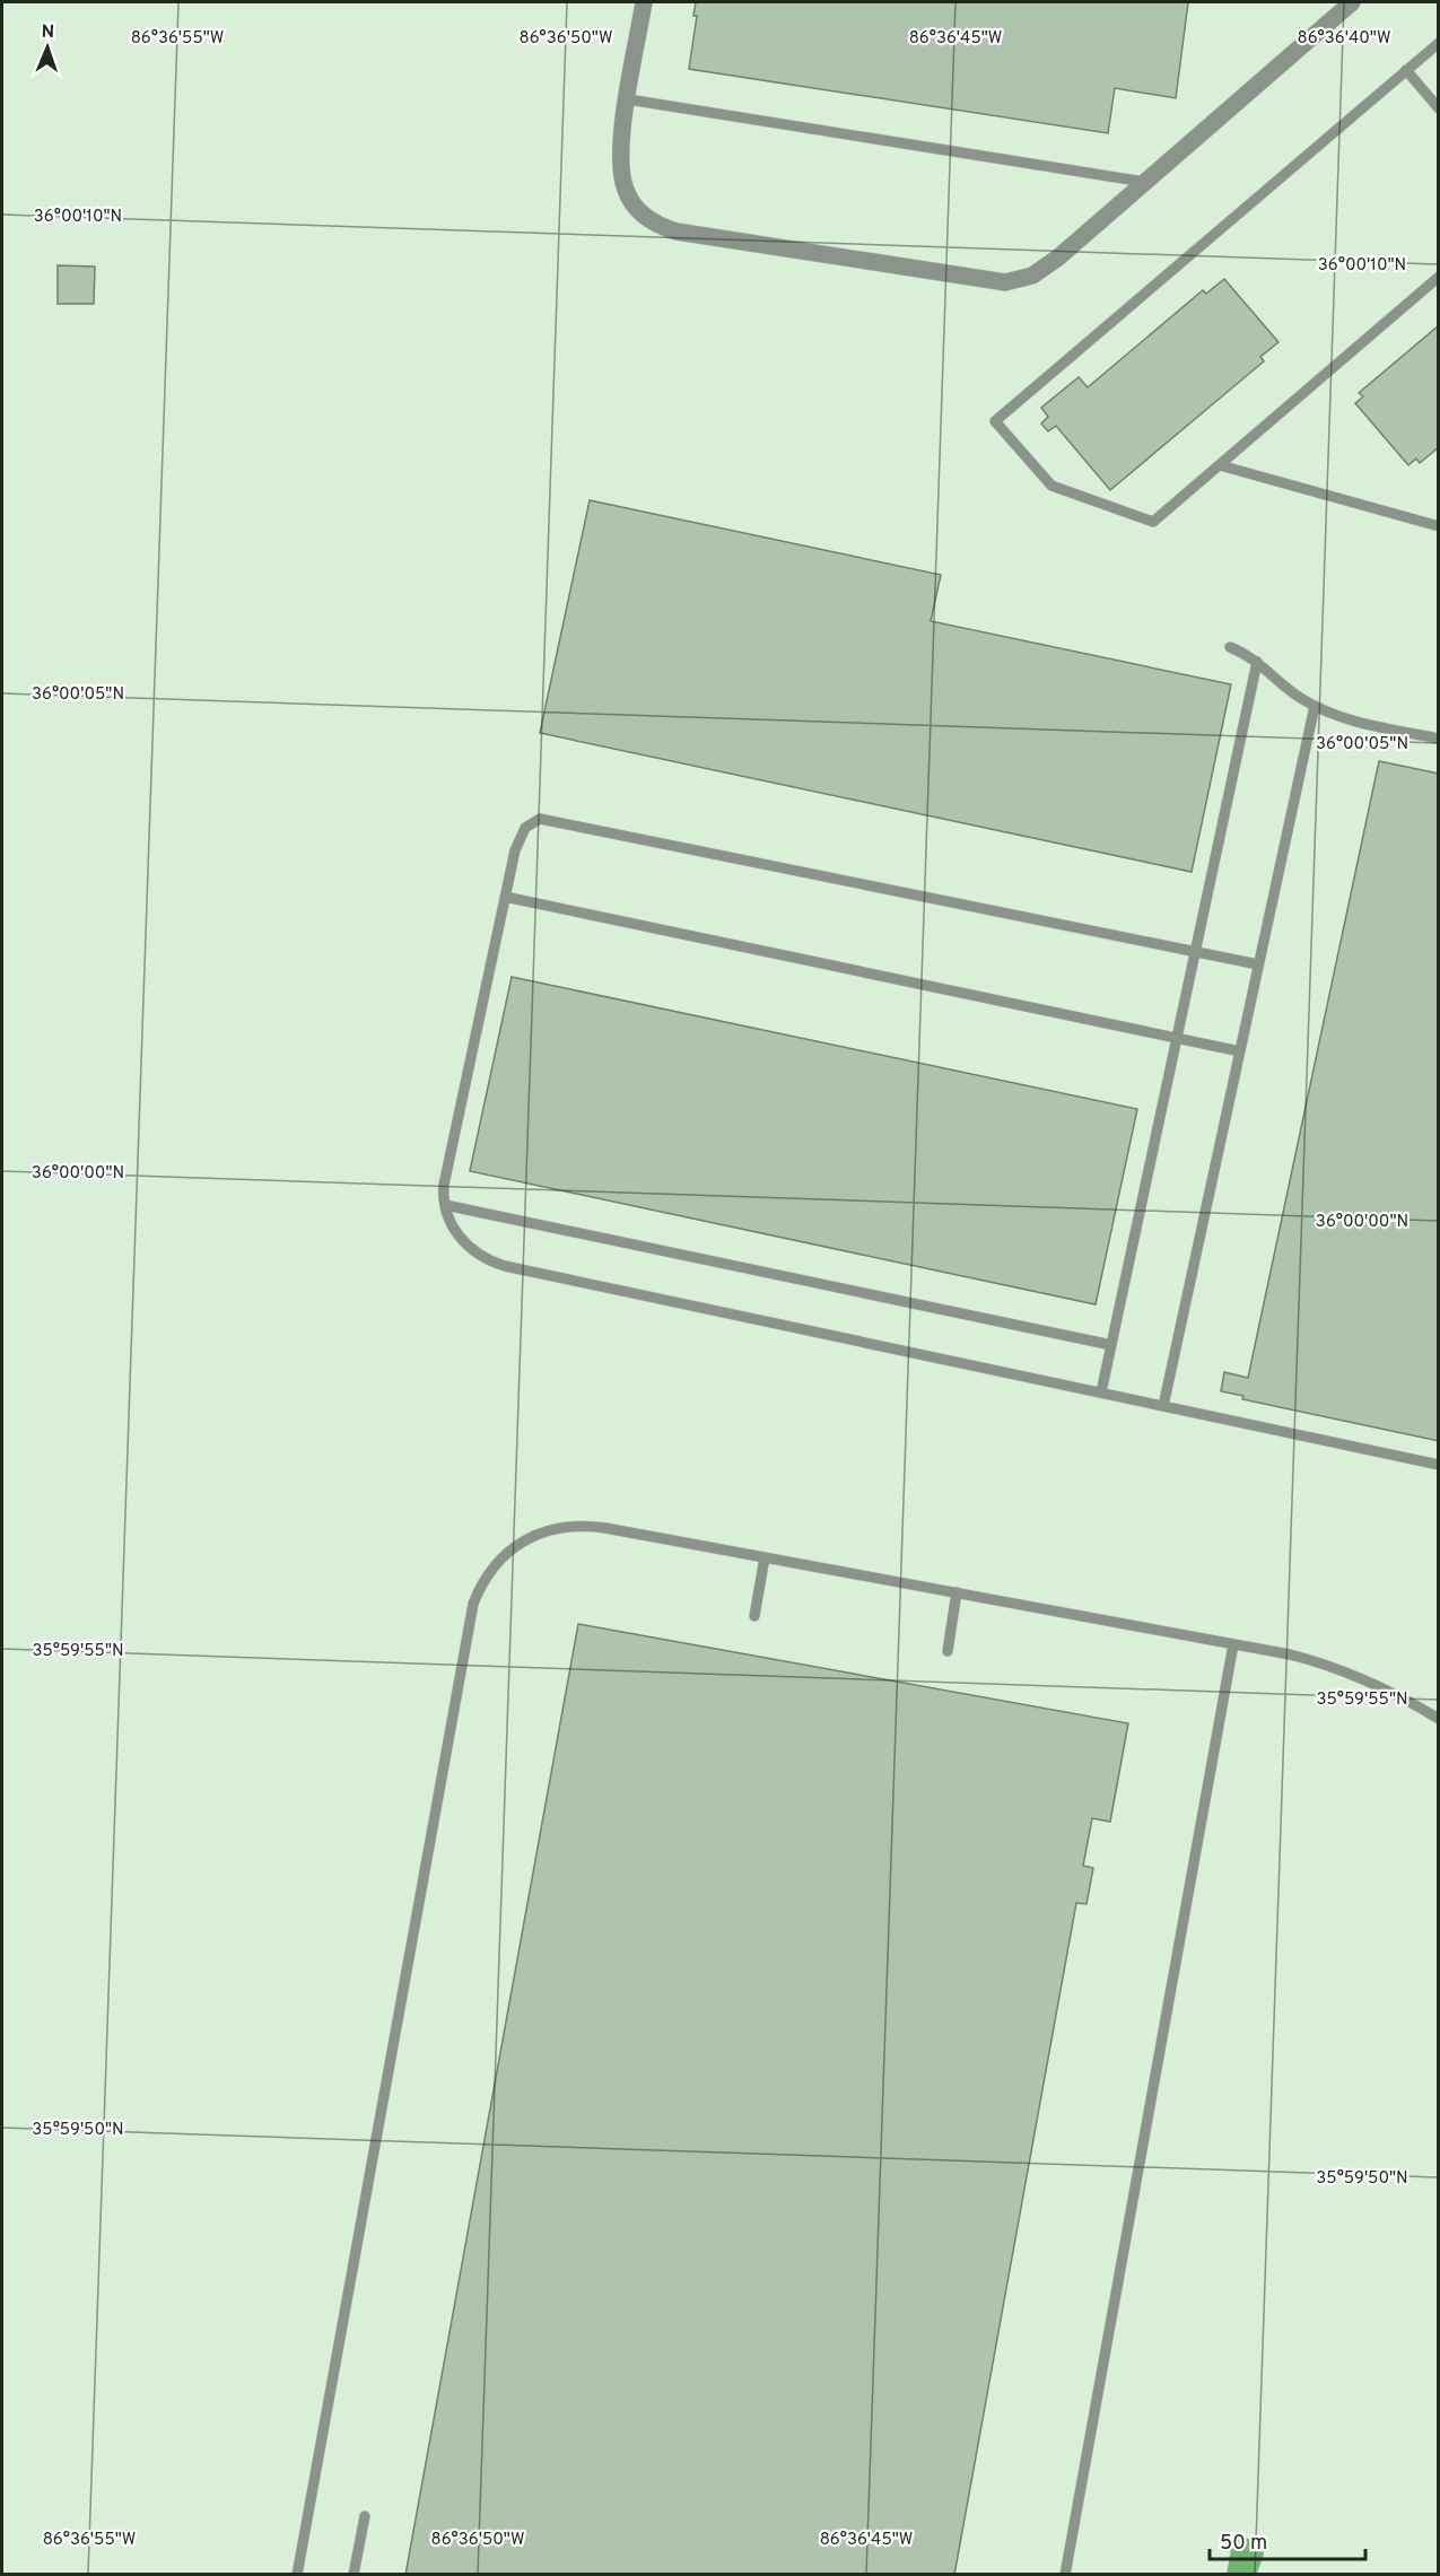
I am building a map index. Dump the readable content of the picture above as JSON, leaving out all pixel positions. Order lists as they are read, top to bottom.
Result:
{
  "scale_bar": "50 m",
  "north": "top",
  "coordinates": [
    "86°36'55\"W",
    "86°36'50\"W",
    "86°36'45\"W",
    "86°36'40\"W",
    "36°00'10\"N",
    "36°00'05\"N",
    "36°00'00\"N",
    "35°59'55\"N",
    "35°59'50\"N"
  ]
}
